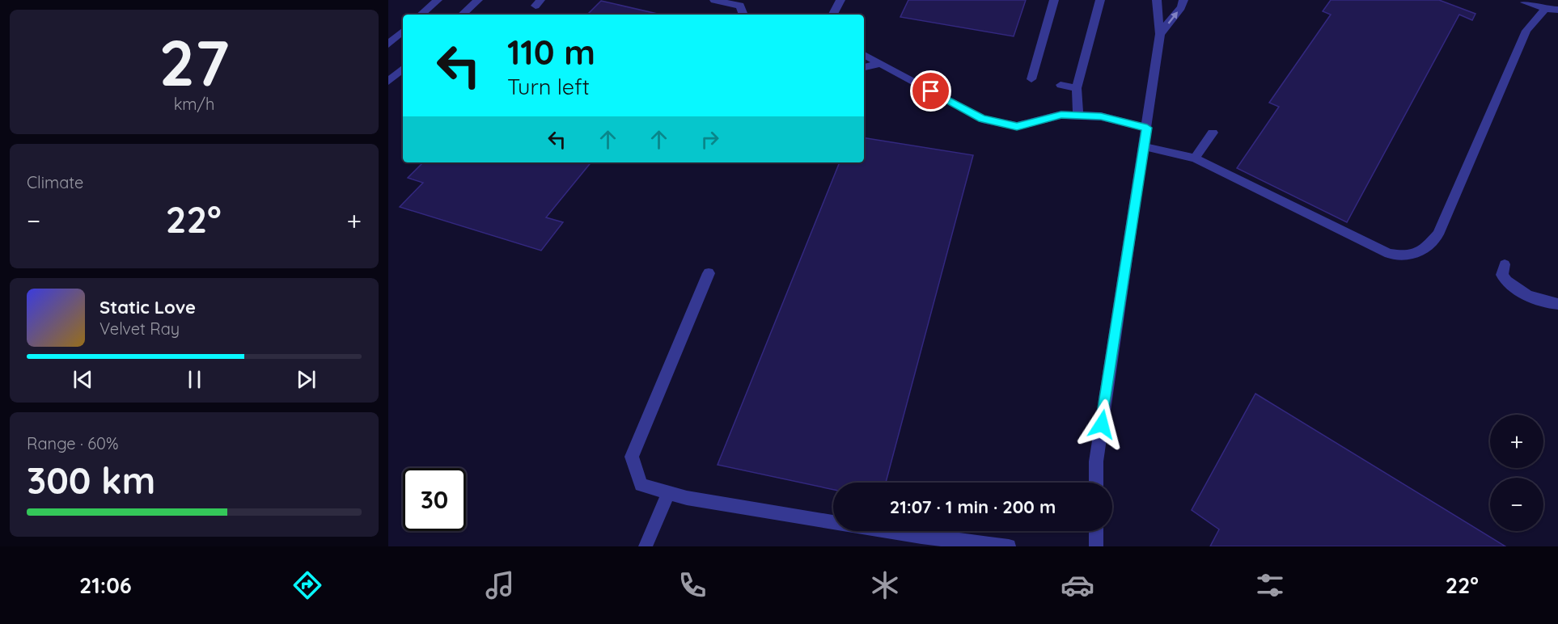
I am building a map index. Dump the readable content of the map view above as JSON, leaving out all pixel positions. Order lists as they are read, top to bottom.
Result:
{
  "page": {
    "tile": [
      ["27", "km/h"],
      "Climate",
      ["Range · 60%", "300 km"]
    ],
    "turn": ["110 m", "Turn left"],
    "heat": ["−", "22°", "+"],
    "song": ["Static Love", "Velvet Ray"],
    "map_buttons": ["+", "−"],
    "limit": "30",
    "trip": "21:07 · 1 min · 200 m",
    "tabs": ["21:06", "22°"]
  }
}
